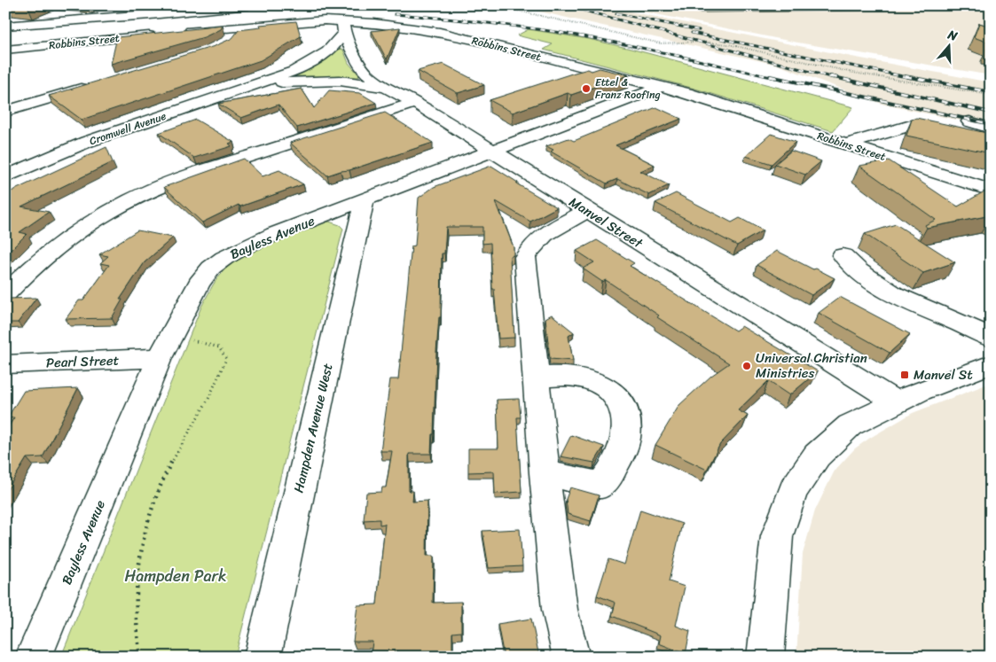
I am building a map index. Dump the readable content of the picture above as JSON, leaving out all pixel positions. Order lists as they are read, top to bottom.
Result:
{
  "streets": {
    "street": [
      "Robbins Street",
      "Cromwell Avenue",
      "Manvel Street",
      "Bayless Avenue",
      "Pearl Street",
      "Hampden Avenue West"
    ]
  },
  "crossings": [
    ["Robbins Street", "Cromwell Avenue"],
    ["Robbins Street", "Manvel Street"],
    ["Robbins Street", "Bayless Avenue"],
    ["Cromwell Avenue", "Manvel Street"],
    ["Manvel Street", "Bayless Avenue"],
    ["Bayless Avenue", "Pearl Street"],
    ["Bayless Avenue", "Hampden Avenue West"]
  ],
  "parks": ["Hampden Park"],
  "places": {
    "other": ["Ettel & Franz Roofing", "Universal Christian Ministries"],
    "transit": ["Manvel St"]
  },
  "north": "top"
}
